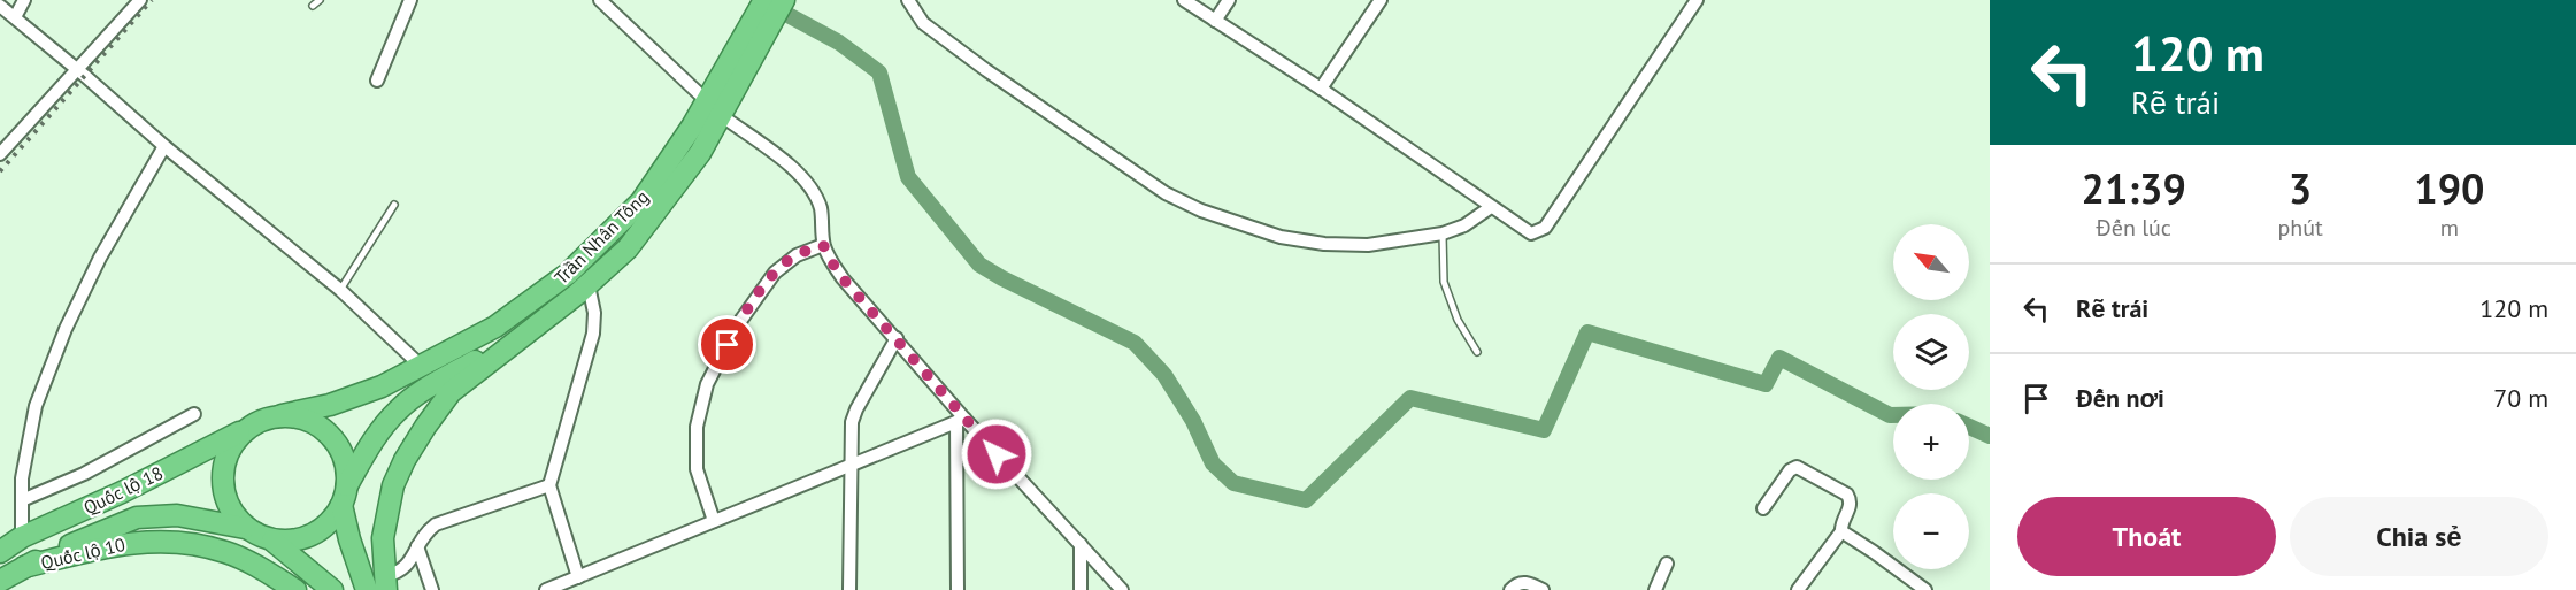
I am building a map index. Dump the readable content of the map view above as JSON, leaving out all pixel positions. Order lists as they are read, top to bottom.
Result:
{
  "streets": {
    "highway": ["Trần Nhân Tông", "Quốc lộ 18", "Quốc lộ 10"]
  },
  "crossings": [
    ["Trần Nhân Tông", "Quốc lộ 18"],
    ["Quốc lộ 18", "Quốc lộ 10"]
  ],
  "north": "top left",
  "page": {
    "turn": ["120 m", "Rẽ trái"],
    "eta": [
      "21:39",
      "Đến lúc",
      "3",
      "phút",
      "190",
      "m"
    ],
    "map_buttons": ["+", "−"],
    "list": [
      {
        "name": "Rẽ trái",
        "value": "120 m"
      },
      {
        "name": "Đến nơi",
        "value": "70 m"
      }
    ],
    "buttons": ["Thoát", "Chia sẻ"]
  }
}
